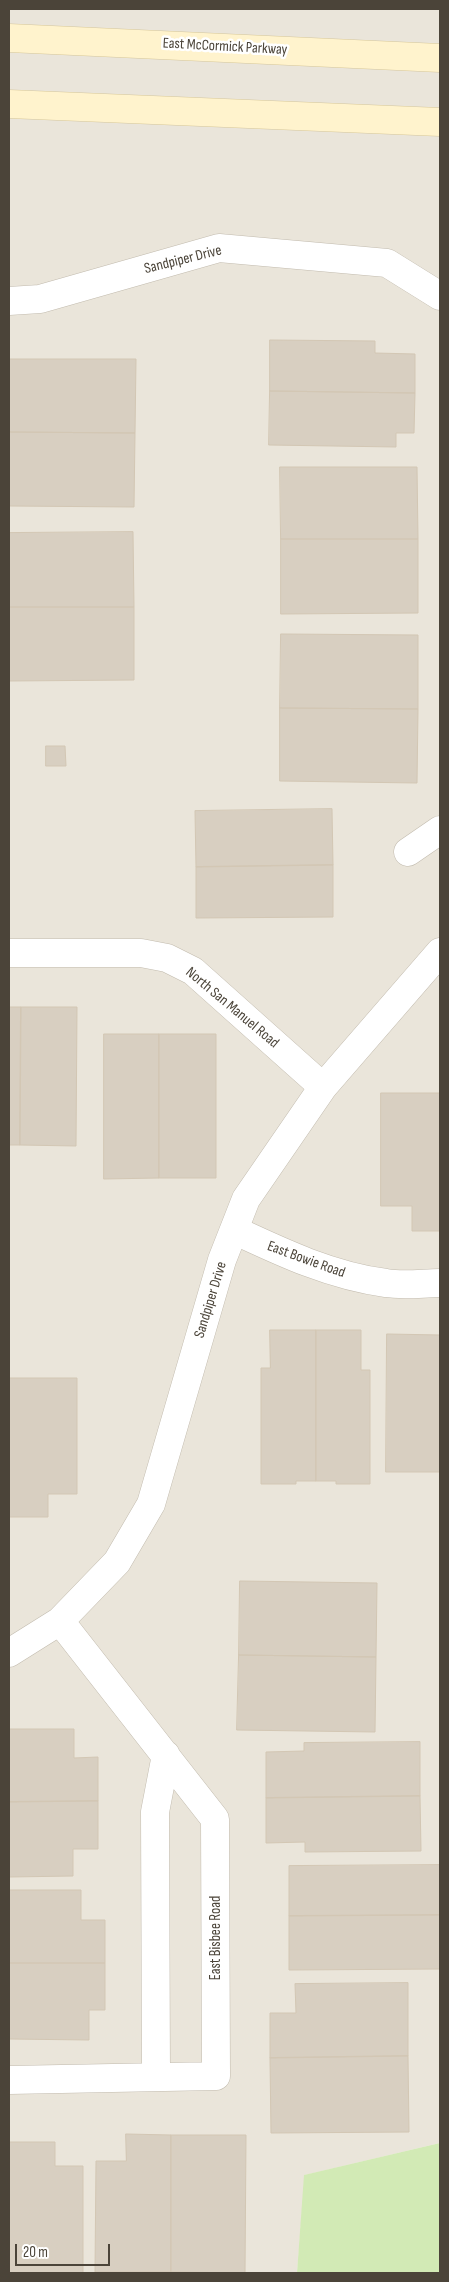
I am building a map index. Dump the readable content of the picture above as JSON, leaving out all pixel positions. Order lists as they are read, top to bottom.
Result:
{
  "streets": {
    "main road": ["East McCormick Parkway"],
    "street": [
      "Sandpiper Drive",
      "North San Manuel Road",
      "East Bowie Road",
      "East Bisbee Road"
    ]
  },
  "crossings": [
    ["Sandpiper Drive", "North San Manuel Road"],
    ["Sandpiper Drive", "East Bowie Road"],
    ["Sandpiper Drive", "East Bisbee Road"]
  ],
  "scale_bar": "20 m"
}
